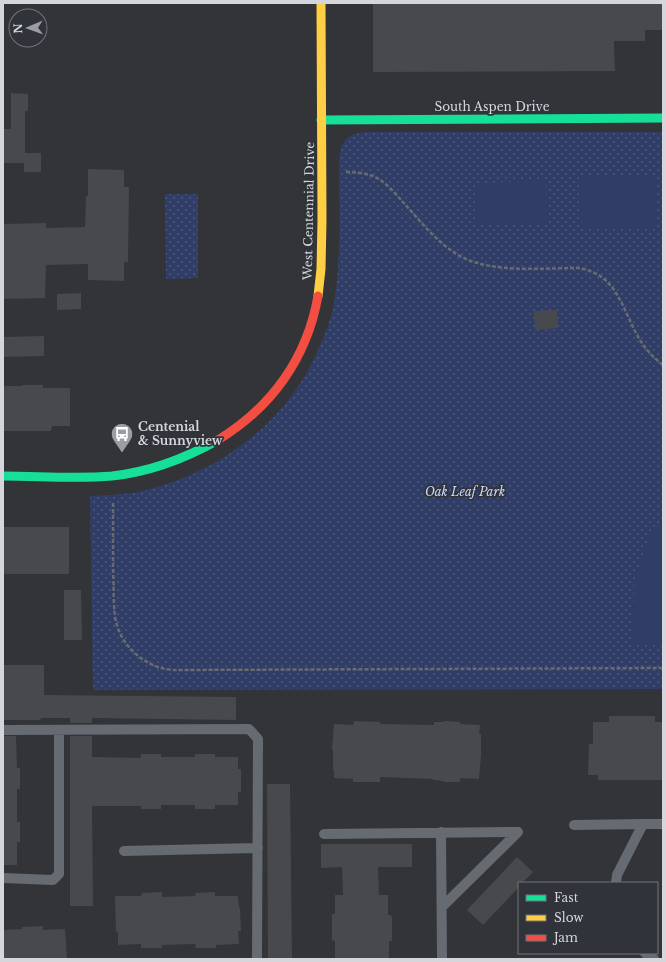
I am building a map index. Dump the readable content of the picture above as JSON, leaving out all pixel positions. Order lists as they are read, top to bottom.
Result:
{
  "streets": {
    "street": ["South Aspen Drive", "West Centennial Drive"]
  },
  "crossings": [
    ["South Aspen Drive", "West Centennial Drive"]
  ],
  "parks": ["Oak Leaf Park"],
  "places": {
    "bus stop": ["Centenial & Sunnyview"]
  },
  "legend": ["Fast", "Slow", "Jam"],
  "north": "left"
}
